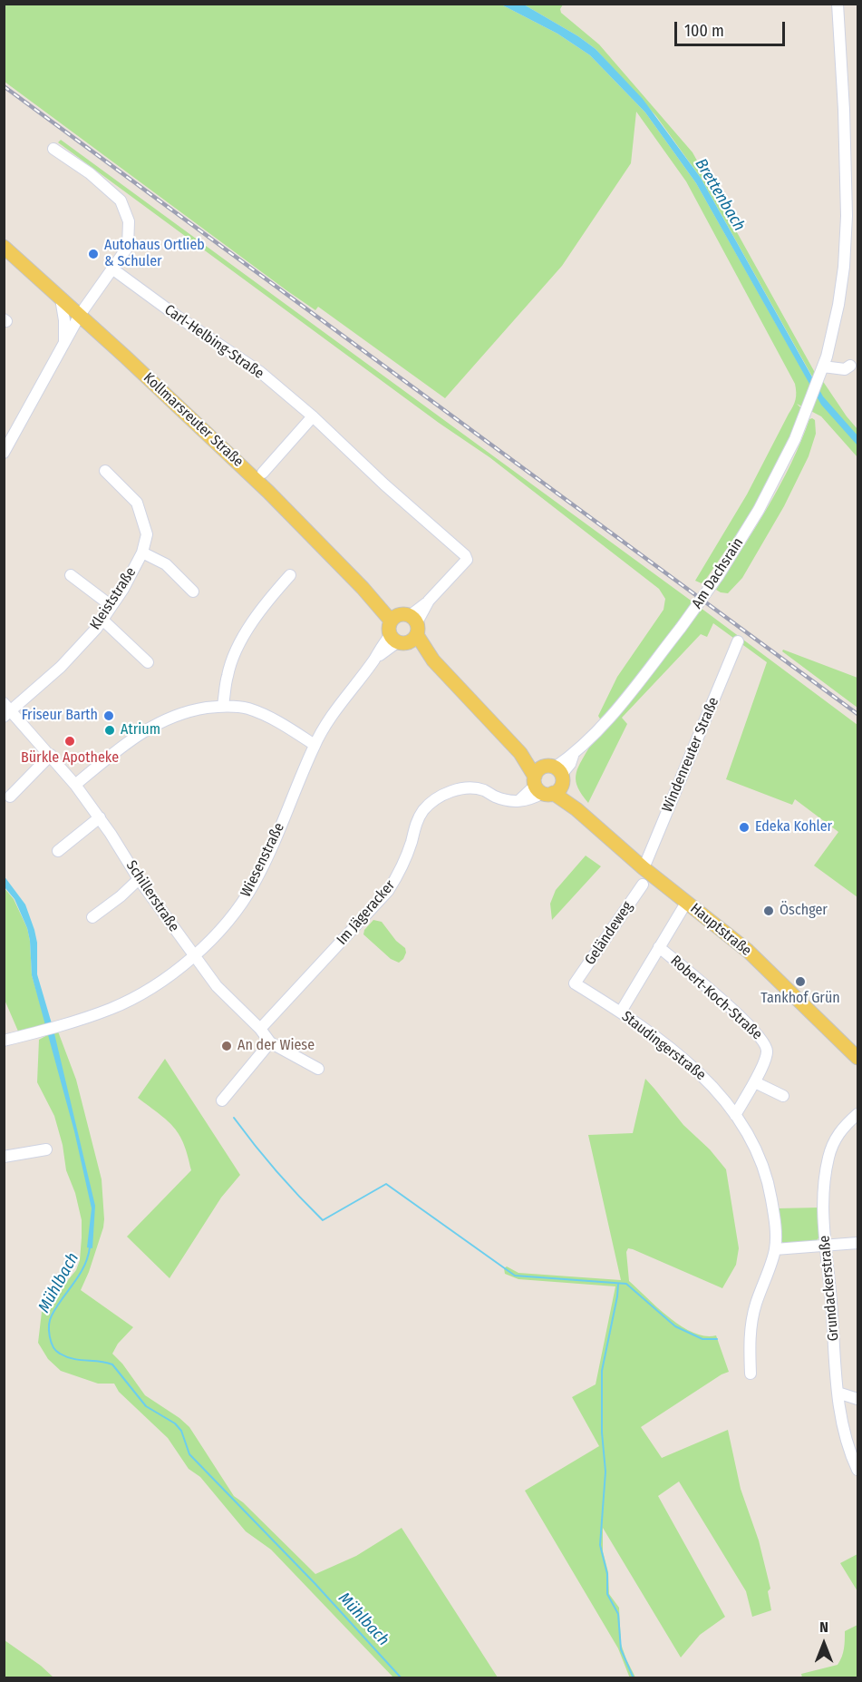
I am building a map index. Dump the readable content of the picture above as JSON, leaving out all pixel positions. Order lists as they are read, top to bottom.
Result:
{
  "streets": {
    "main road": ["Kollmarsreuter Straße", "Hauptstraße"],
    "street": [
      "Carl-Helbing-Straße",
      "Am Dachsrain",
      "Kleiststraße",
      "Windenreuter Straße",
      "Wiesenstraße",
      "Schillerstraße",
      "Im Jägeracker",
      "Geländeweg",
      "Robert-Koch-Straße",
      "Staudingerstraße",
      "Grundackerstraße"
    ]
  },
  "crossings": [
    ["Carl-Helbing-Straße", "Kollmarsreuter Straße"],
    ["Am Dachsrain", "Im Jägeracker"],
    ["Am Dachsrain", "Hauptstraße"],
    ["Kleiststraße", "Schillerstraße"],
    ["Windenreuter Straße", "Hauptstraße"],
    ["Wiesenstraße", "Schillerstraße"],
    ["Schillerstraße", "Im Jägeracker"],
    ["Im Jägeracker", "Hauptstraße"],
    ["Geländeweg", "Staudingerstraße"],
    ["Robert-Koch-Straße", "Staudingerstraße"]
  ],
  "water": ["Brettenbach", "Mühlbach"],
  "places": [
    "Autohaus Ortlieb & Schuler",
    "Friseur Barth",
    "Atrium",
    "Bürkle Apotheke",
    "Edeka Kohler",
    "Öschger",
    "Tankhof Grün",
    "An der Wiese"
  ],
  "scale_bar": "100 m",
  "north": "top"
}
